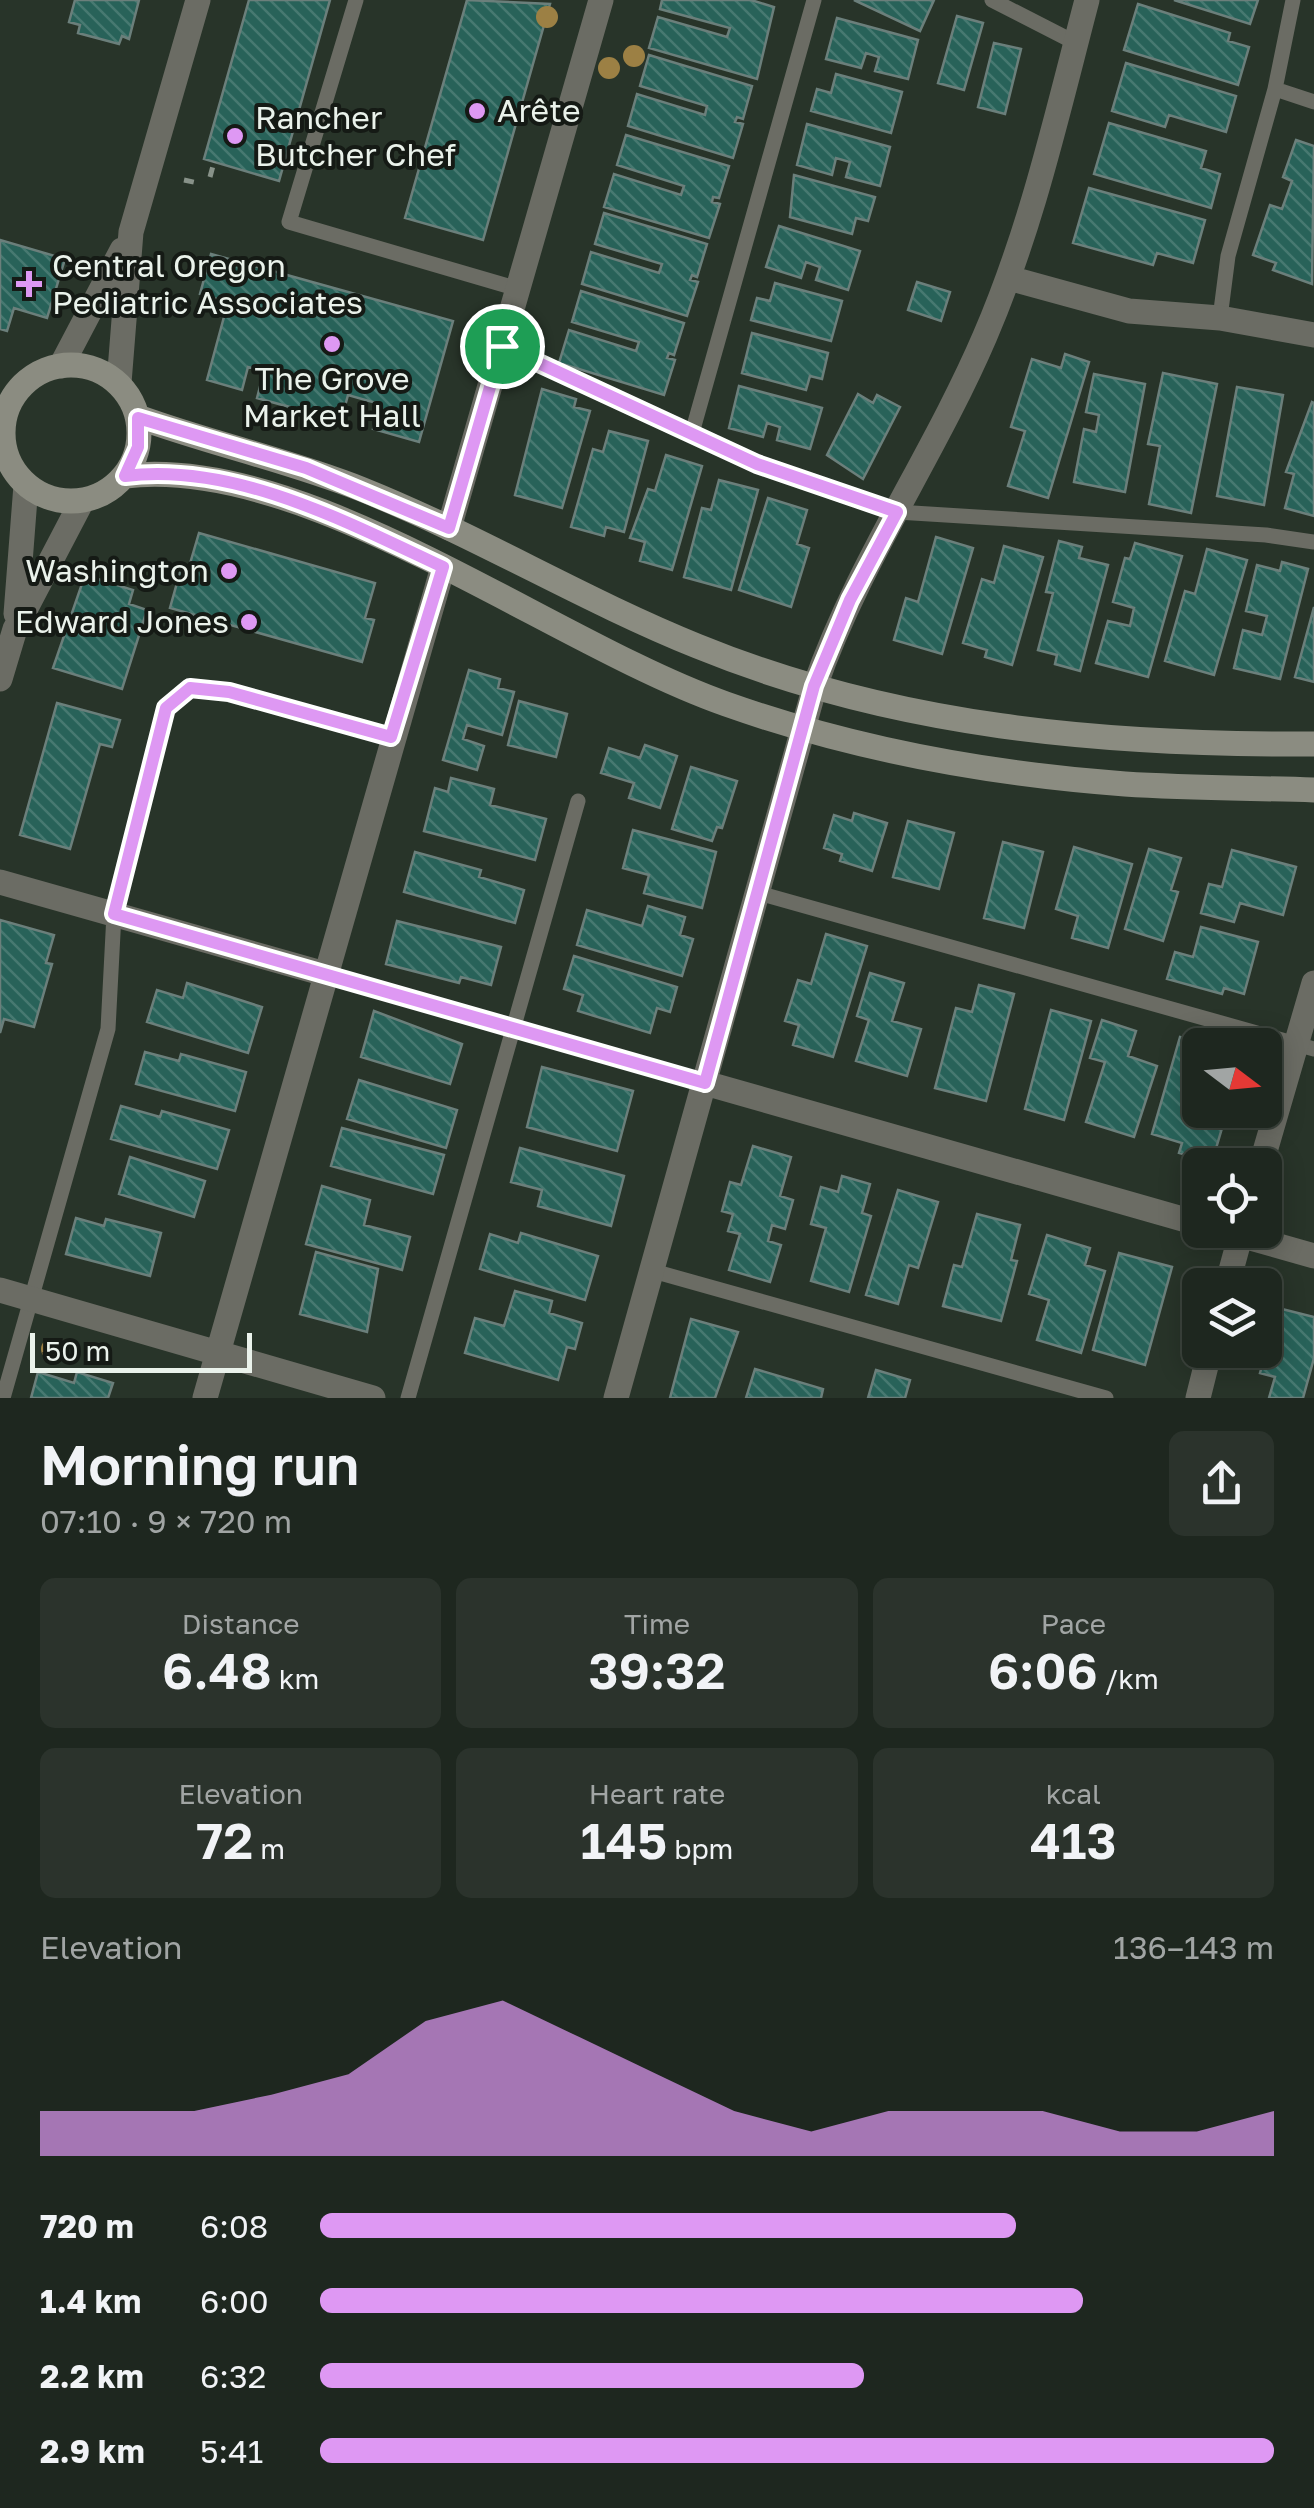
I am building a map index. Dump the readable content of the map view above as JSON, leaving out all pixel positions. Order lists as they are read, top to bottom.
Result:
{
  "places": {
    "other": [
      "Arête",
      "Rancher Butcher Chef",
      "The Grove Market Hall",
      "Washington",
      "Edward Jones"
    ],
    "health": ["Central Oregon Pediatric Associates"]
  },
  "scale_bar": "50 m",
  "north": "right",
  "page": {
    "scale": "50 m",
    "heading": ["Morning run", "07:10 · 9 × 720 m"],
    "stats": [
      ["Distance", "6.48 km"],
      ["Time", "39:32"],
      ["Pace", "6:06 /km"],
      ["Elevation", "72 m"],
      ["Heart rate", "145 bpm"],
      ["kcal", "413"]
    ],
    "chart": ["Elevation", "136–143 m"],
    "list": [
      {
        "name": "720 m",
        "note": "6:08"
      },
      {
        "name": "1.4 km",
        "note": "6:00"
      },
      {
        "name": "2.2 km",
        "note": "6:32"
      },
      {
        "name": "2.9 km",
        "note": "5:41"
      }
    ]
  }
}
